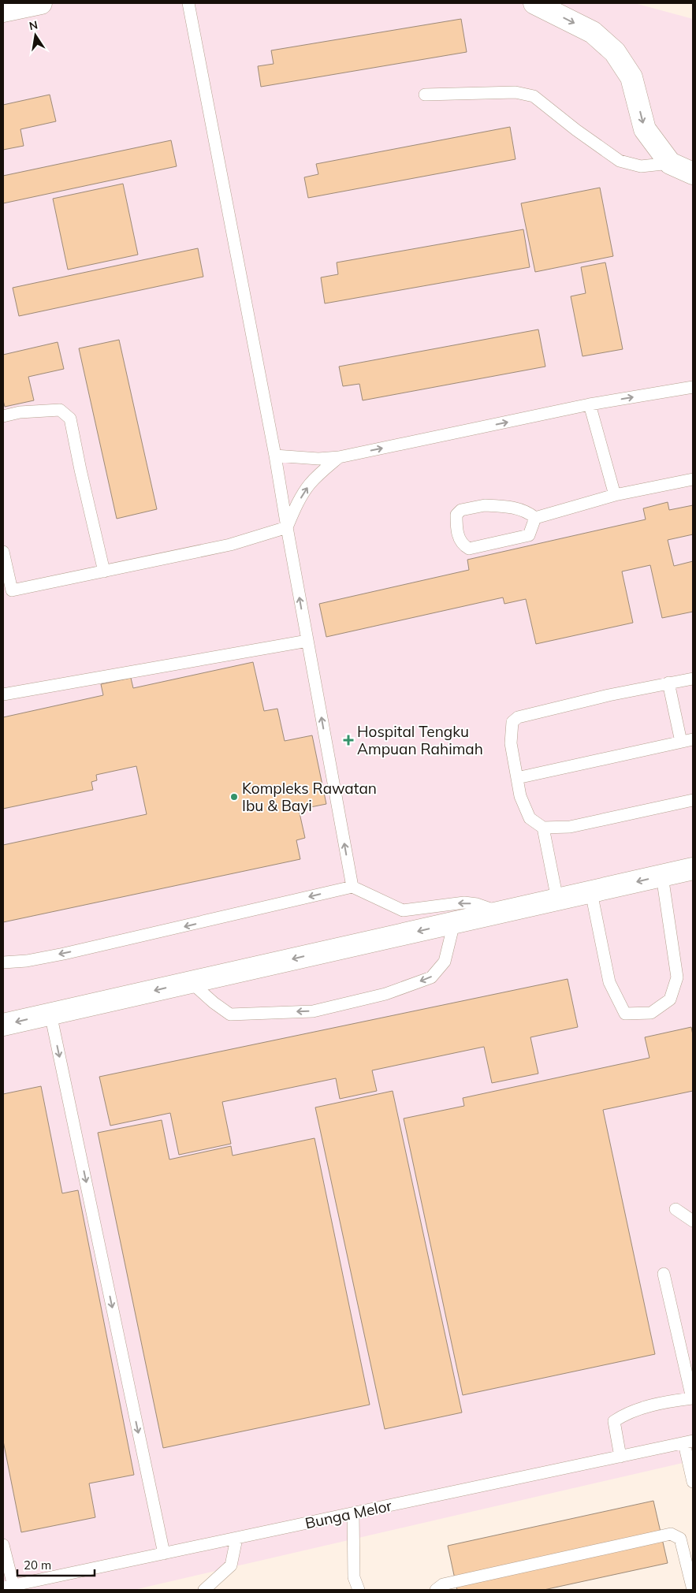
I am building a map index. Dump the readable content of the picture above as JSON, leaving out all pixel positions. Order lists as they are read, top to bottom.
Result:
{
  "streets": {
    "lane": ["Bunga Melor"]
  },
  "places": {
    "health": ["Hospital Tengku Ampuan Rahimah"],
    "other": ["Kompleks Rawatan Ibu & Bayi"]
  },
  "scale_bar": "20 m",
  "north": "top"
}
